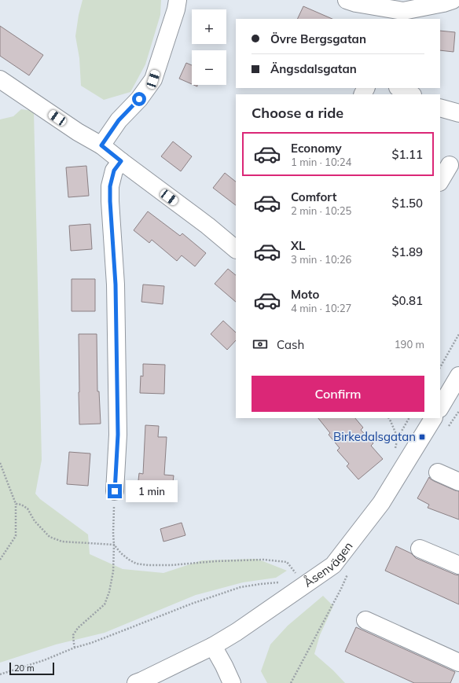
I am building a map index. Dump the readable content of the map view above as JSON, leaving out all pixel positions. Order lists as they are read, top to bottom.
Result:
{
  "streets": {
    "street": ["Åsenvägen"]
  },
  "places": {
    "transit": ["Birkedalsgatan"]
  },
  "scale_bar": "20 m",
  "page": {
    "map_buttons": ["+", "−"],
    "banner": ["Övre Bergsgatan", "Ängsdalsgatan"],
    "heading": "Choose a ride",
    "list": [
      {
        "name": "Economy",
        "note": "1 min · 10:24",
        "value": "$1.11"
      },
      {
        "name": "Comfort",
        "note": "2 min · 10:25",
        "value": "$1.50"
      },
      {
        "name": "XL",
        "note": "3 min · 10:26",
        "value": "$1.89"
      },
      {
        "name": "Moto",
        "note": "4 min · 10:27",
        "value": "$0.81"
      }
    ],
    "pay": ["Cash", "190 m"],
    "buttons": "Confirm",
    "bubble": "1 min",
    "scale": "20 m"
  }
}
